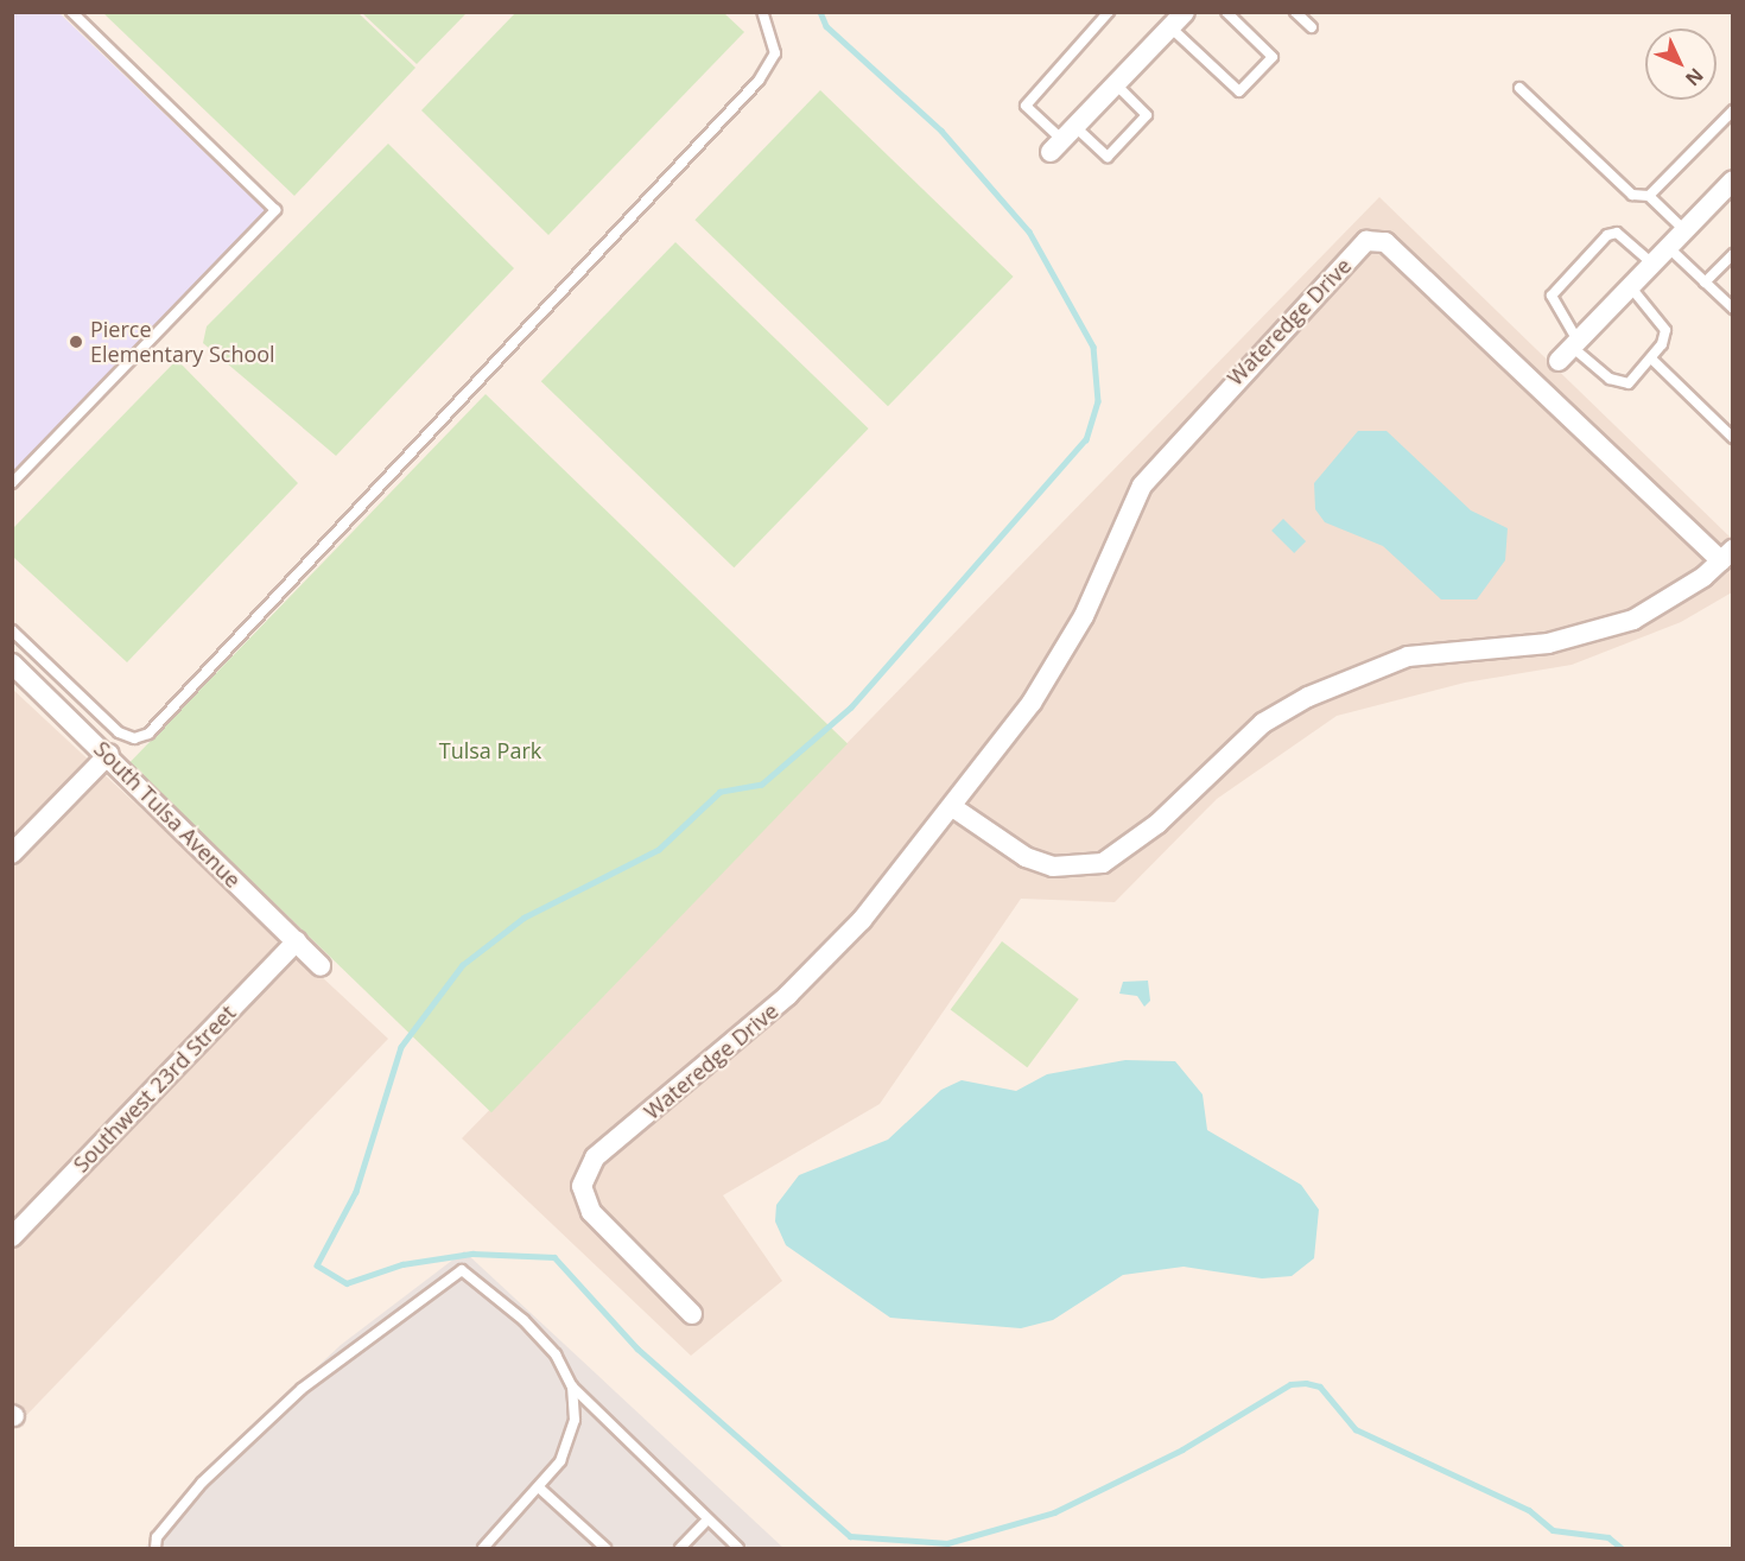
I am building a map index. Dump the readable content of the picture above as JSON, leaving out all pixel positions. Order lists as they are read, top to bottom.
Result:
{
  "streets": {
    "street": ["Wateredge Drive", "South Tulsa Avenue", "Southwest 23rd Street"]
  },
  "crossings": [
    ["South Tulsa Avenue", "Southwest 23rd Street"]
  ],
  "parks": ["Tulsa Park"],
  "places": ["Pierce Elementary School"],
  "north": "bottom right"
}
